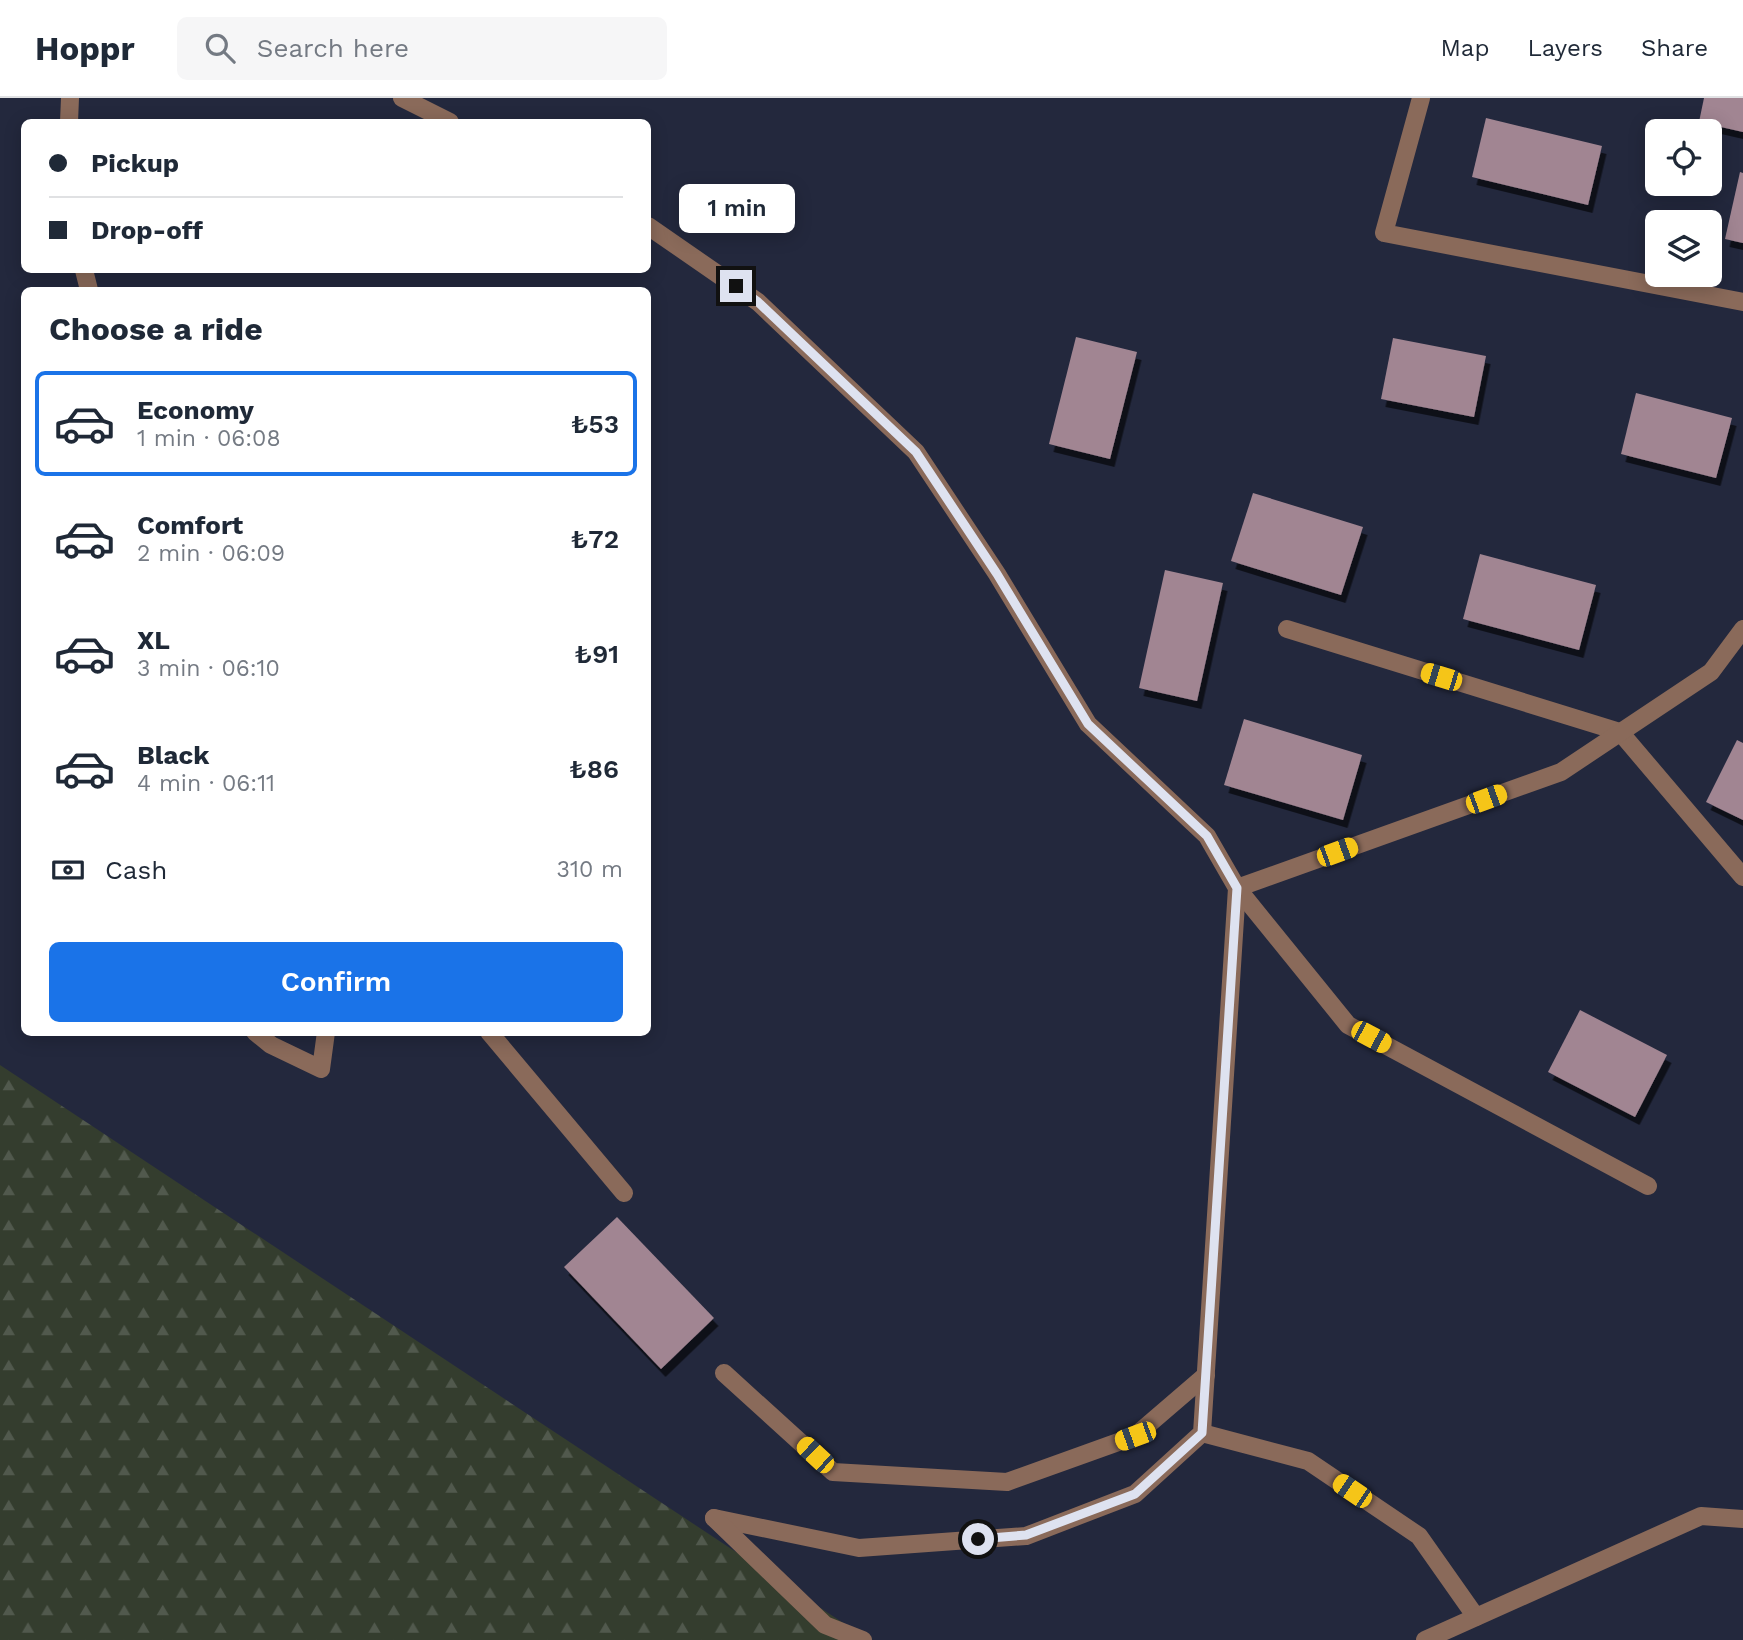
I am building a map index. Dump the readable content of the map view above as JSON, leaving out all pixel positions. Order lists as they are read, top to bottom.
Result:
{
  "page": {
    "header": "Hoppr",
    "search": "Search here",
    "nav": ["Map", "Layers", "Share"],
    "banner": ["Pickup", "Drop-off"],
    "bubble": "1 min",
    "heading": "Choose a ride",
    "list": [
      {
        "name": "Economy",
        "note": "1 min · 06:08",
        "value": "₺53"
      },
      {
        "name": "Comfort",
        "note": "2 min · 06:09",
        "value": "₺72"
      },
      {
        "name": "XL",
        "note": "3 min · 06:10",
        "value": "₺91"
      },
      {
        "name": "Black",
        "note": "4 min · 06:11",
        "value": "₺86"
      }
    ],
    "pay": ["Cash", "310 m"],
    "buttons": "Confirm"
  }
}
